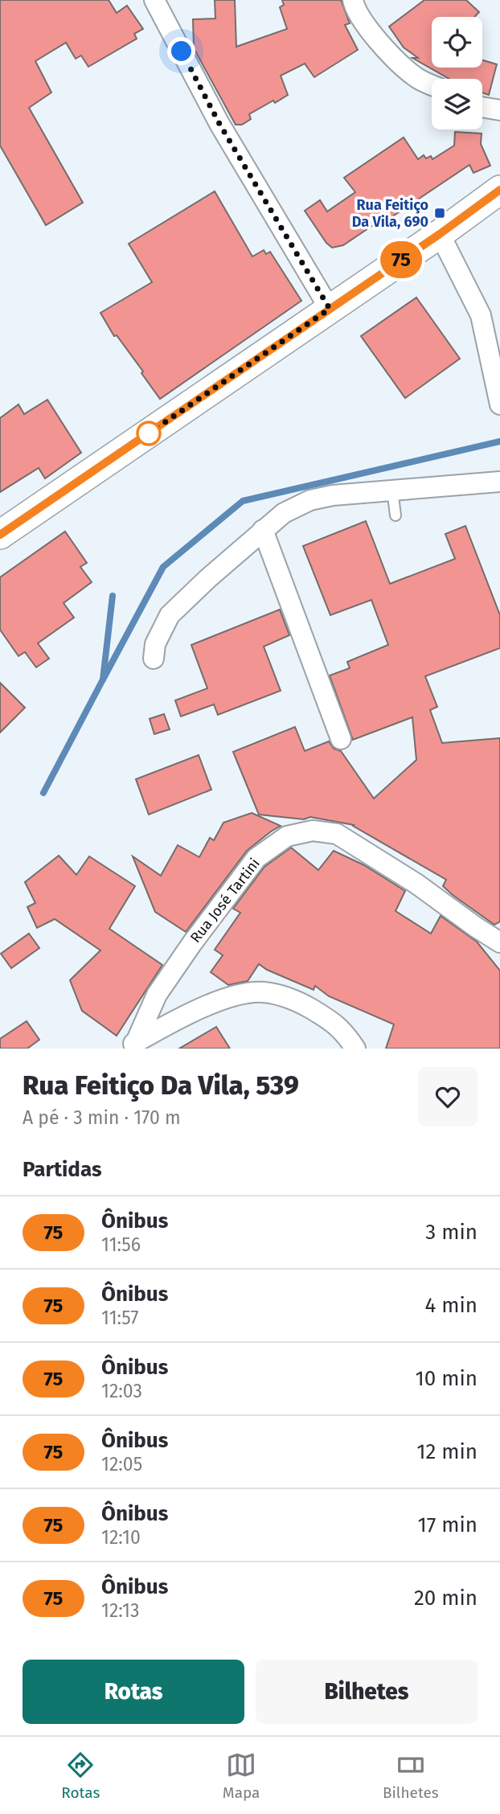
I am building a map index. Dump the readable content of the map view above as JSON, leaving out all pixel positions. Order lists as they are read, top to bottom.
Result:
{
  "streets": {
    "street": ["Rua José Tartini"]
  },
  "places": {
    "transit": ["Rua Feitiço Da Vila, 690"]
  },
  "lines": ["bus line 75"],
  "page": {
    "on_map": "75",
    "heading": [
      ["Rua Feitiço Da Vila, 539", "A pé · 3 min · 170 m"],
      "Partidas"
    ],
    "list": [
      {
        "mark": "75",
        "name": "Ônibus",
        "note": "11:56",
        "value": "3 min"
      },
      {
        "mark": "75",
        "name": "Ônibus",
        "note": "11:57",
        "value": "4 min"
      },
      {
        "mark": "75",
        "name": "Ônibus",
        "note": "12:03",
        "value": "10 min"
      },
      {
        "mark": "75",
        "name": "Ônibus",
        "note": "12:05",
        "value": "12 min"
      },
      {
        "mark": "75",
        "name": "Ônibus",
        "note": "12:10",
        "value": "17 min"
      },
      {
        "mark": "75",
        "name": "Ônibus",
        "note": "12:13",
        "value": "20 min"
      }
    ],
    "buttons": ["Rotas", "Bilhetes"],
    "tabs": ["Rotas", "Mapa", "Bilhetes"]
  }
}
